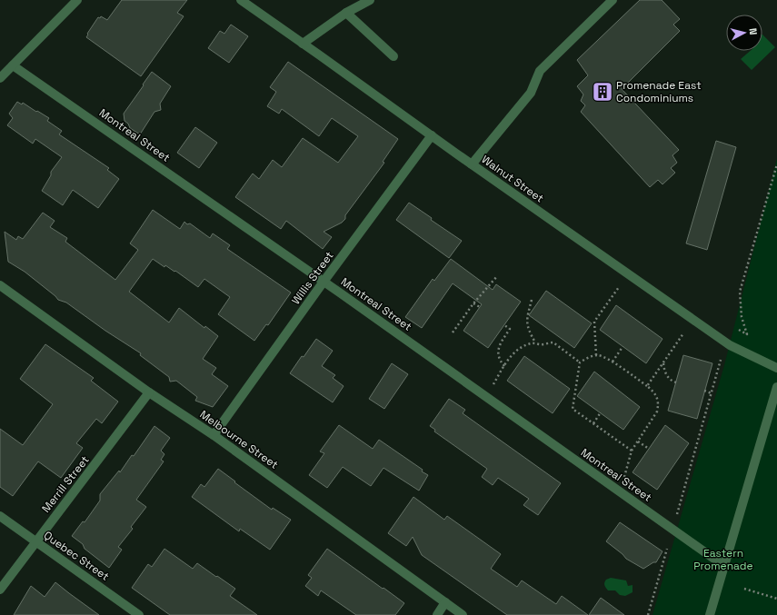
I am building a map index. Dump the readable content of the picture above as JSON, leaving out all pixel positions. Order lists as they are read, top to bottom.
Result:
{
  "streets": {
    "street": [
      "Montreal Street",
      "Walnut Street",
      "Willis Street",
      "Melbourne Street",
      "Merrill Street",
      "Quebec Street"
    ]
  },
  "crossings": [
    ["Montreal Street", "Willis Street"],
    ["Walnut Street", "Willis Street"],
    ["Willis Street", "Melbourne Street"],
    ["Melbourne Street", "Merrill Street"],
    ["Merrill Street", "Quebec Street"]
  ],
  "parks": ["Eastern Promenade"],
  "places": {
    "building": ["Promenade East Condominiums"]
  },
  "north": "right"
}
